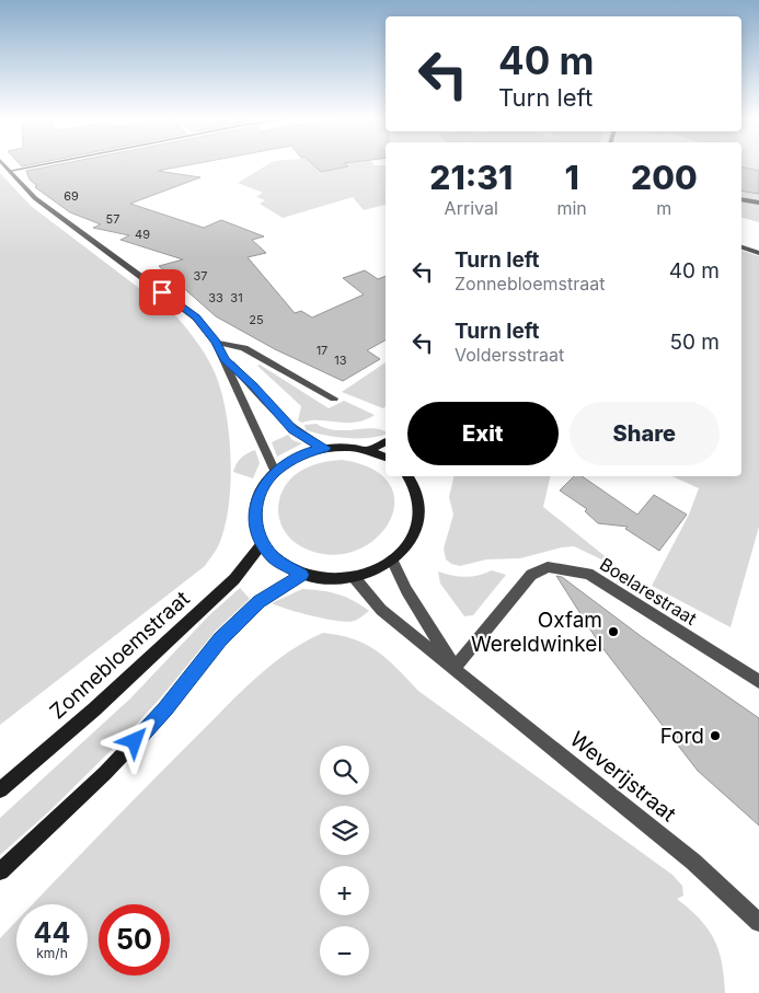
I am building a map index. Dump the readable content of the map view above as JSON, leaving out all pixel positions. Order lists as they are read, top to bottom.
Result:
{
  "streets": {
    "main road": ["Zonnebloemstraat"],
    "street": ["Boelarestraat", "Weverijstraat"]
  },
  "crossings": [
    ["Boelarestraat", "Weverijstraat"]
  ],
  "places": ["Oxfam Wereldwinkel", "Ford"],
  "house_numbers": [
    "69",
    "57",
    "49",
    "37",
    "33",
    "31",
    "25",
    "17",
    "13"
  ],
  "page": {
    "turn": ["40 m", "Turn left"],
    "eta": [
      "21:31",
      "Arrival",
      "1",
      "min",
      "200",
      "m"
    ],
    "list": [
      {
        "name": "Turn left",
        "note": "Zonnebloemstraat",
        "value": "40 m"
      },
      {
        "name": "Turn left",
        "note": "Voldersstraat",
        "value": "50 m"
      }
    ],
    "buttons": ["Exit", "Share"],
    "map_buttons": ["+", "−"],
    "speed": "44 km/h",
    "limit": "50"
  }
}
